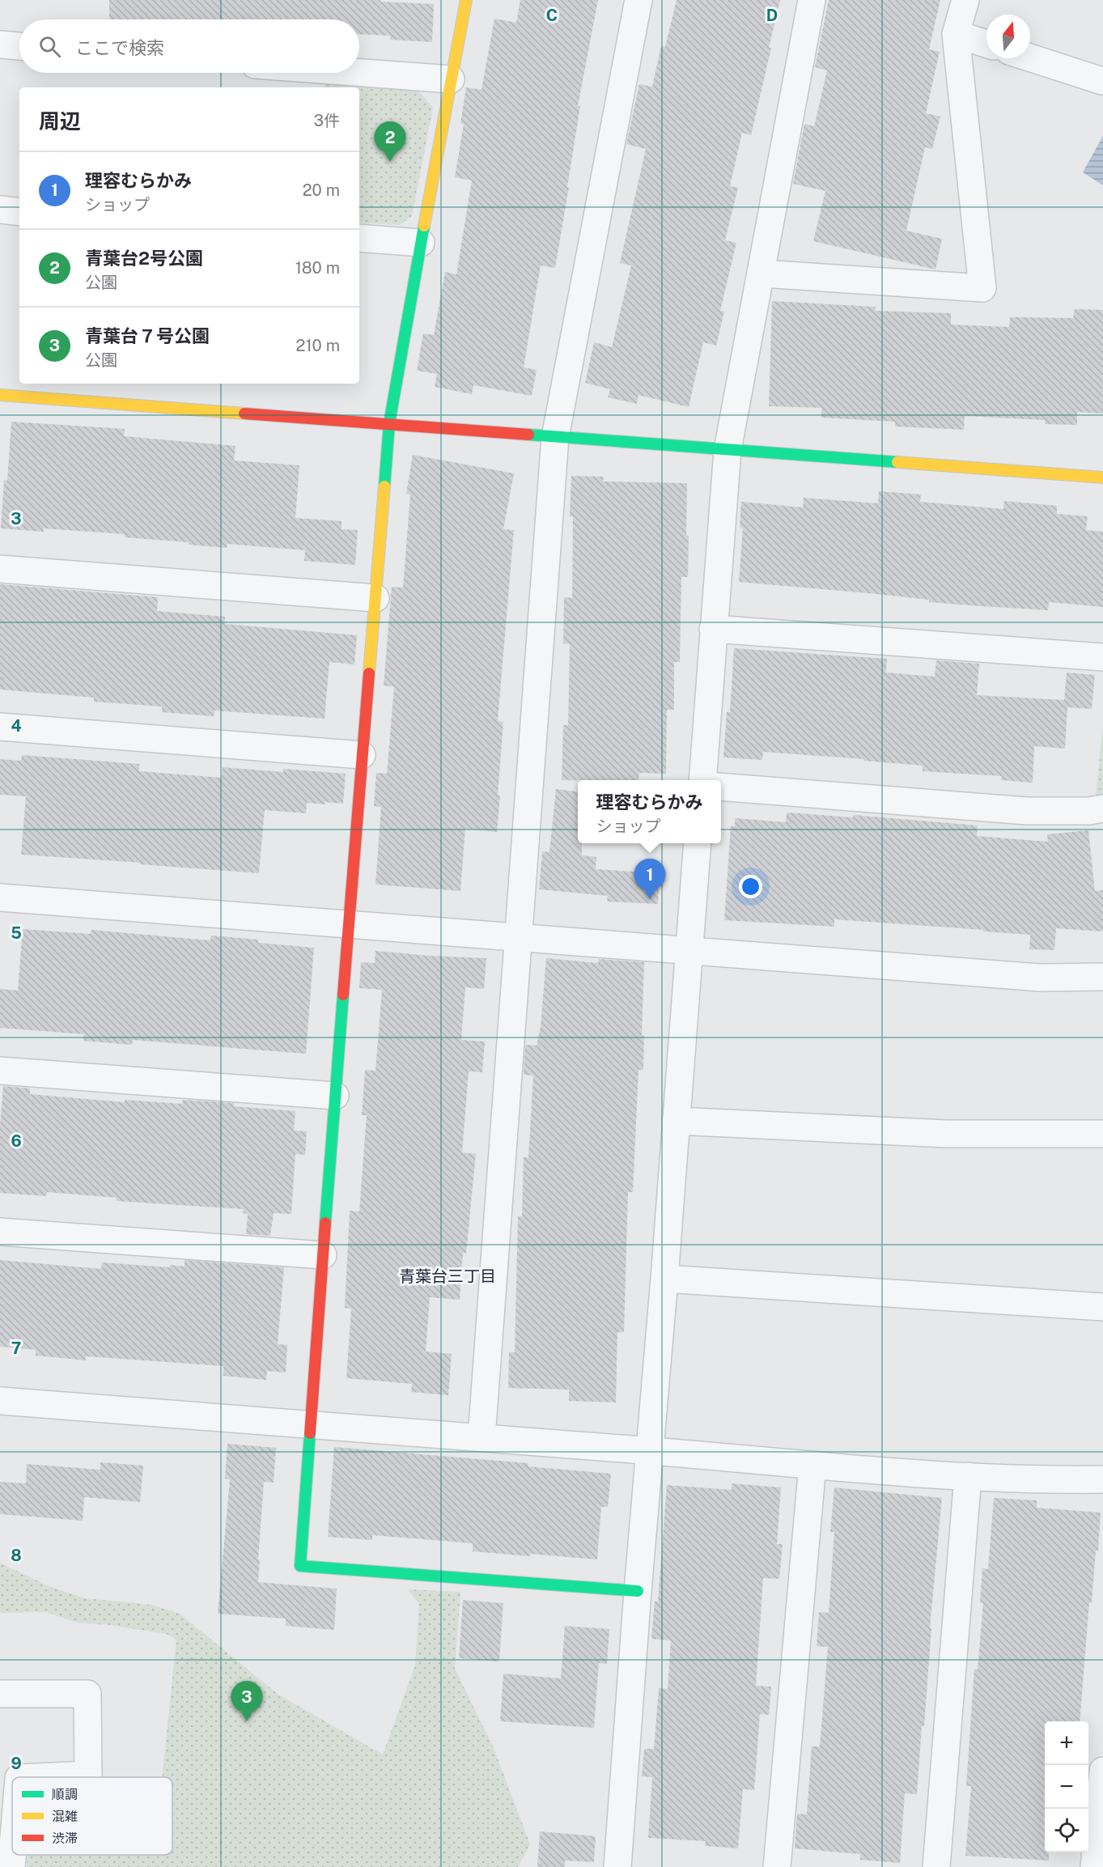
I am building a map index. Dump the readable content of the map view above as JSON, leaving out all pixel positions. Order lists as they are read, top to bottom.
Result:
{
  "districts": ["青葉台三丁目"],
  "legend": ["順調", "混雑", "渋滞"],
  "north": "top",
  "page": {
    "search": "ここで検索",
    "heading": ["周辺", "3件"],
    "pins": ["2", "1", "3"],
    "list": [
      {
        "mark": "1",
        "name": "理容むらかみ",
        "note": "ショップ",
        "value": "20 m"
      },
      {
        "mark": "2",
        "name": "青葉台2号公園",
        "note": "公園",
        "value": "180 m"
      },
      {
        "mark": "3",
        "name": "青葉台７号公園",
        "note": "公園",
        "value": "210 m"
      }
    ],
    "popup": ["理容むらかみ", "ショップ"],
    "map_buttons": ["+", "−"]
  },
  "grid": {
    "columns": ["C", "D"],
    "rows": [
      "3",
      "4",
      "5",
      "6",
      "7",
      "8",
      "9"
    ]
  }
}
